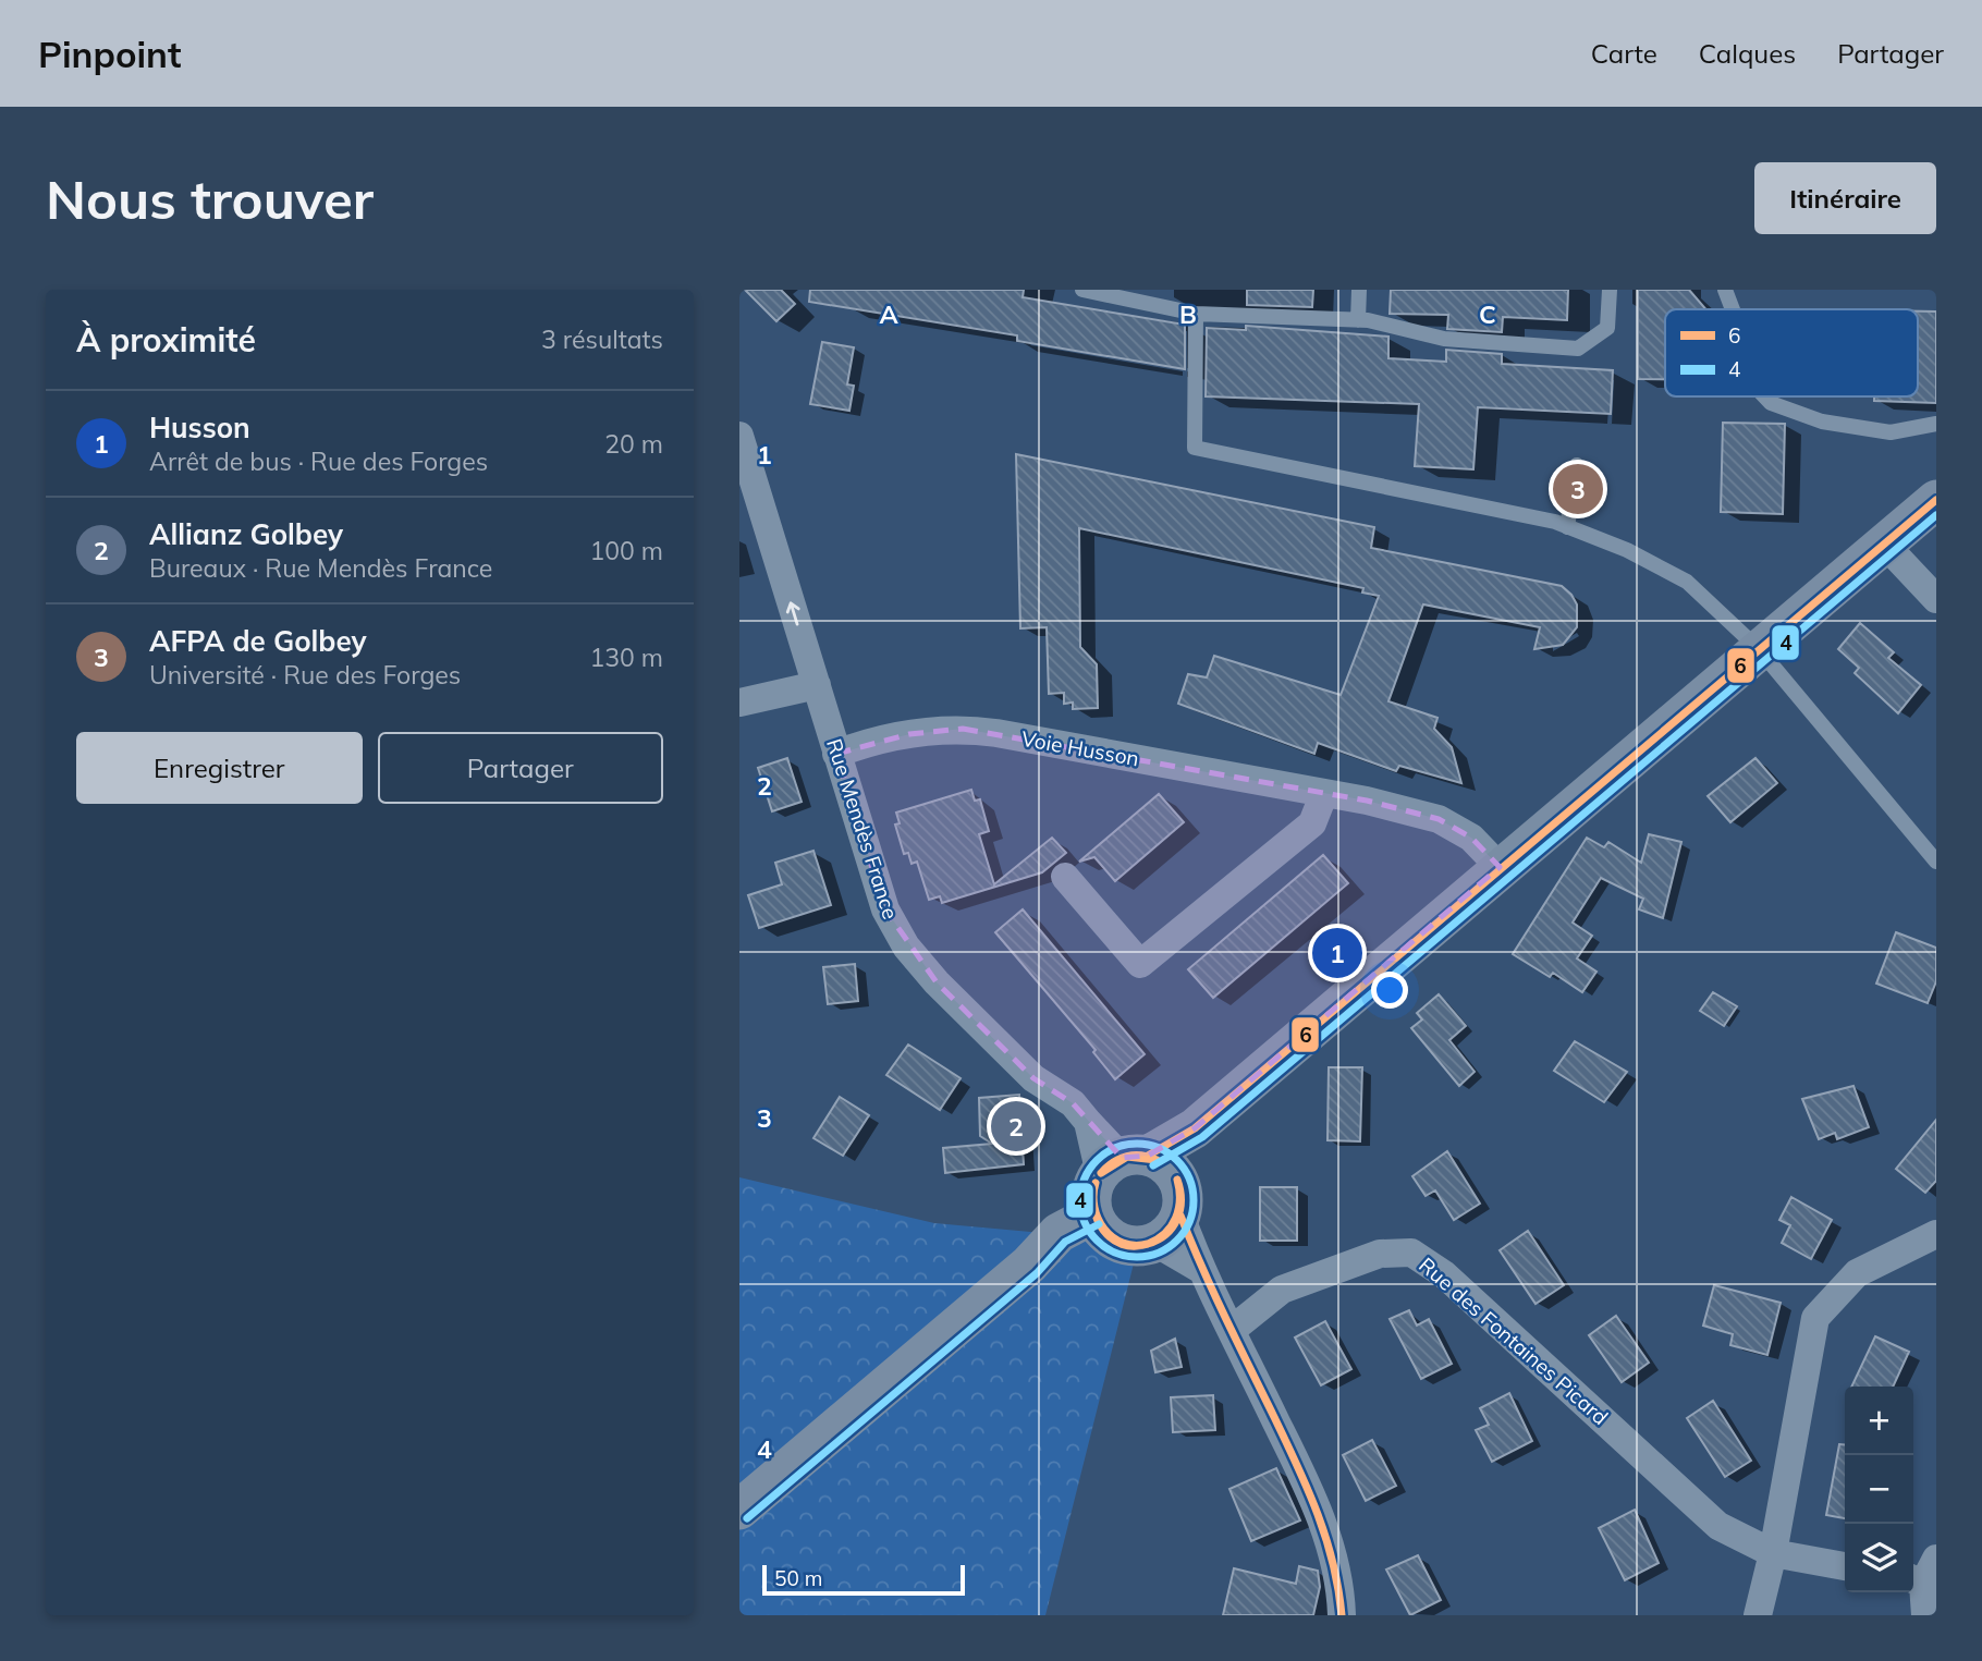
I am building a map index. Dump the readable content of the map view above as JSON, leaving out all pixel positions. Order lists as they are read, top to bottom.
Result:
{
  "streets": {
    "street": ["Voie Husson", "Rue Mendès France", "Rue des Fontaines Picard"]
  },
  "crossings": [
    ["Voie Husson", "Rue Mendès France"],
    ["Rue Mendès France", "Rue des Fontaines Picard"]
  ],
  "lines": ["transit line 6", "transit line 4"],
  "legend": ["6", "4"],
  "scale_bar": "50 m",
  "page": {
    "header": "Pinpoint",
    "nav": ["Carte", "Calques", "Partager"],
    "buttons": [
      "Itinéraire",
      ["Enregistrer", "Partager"]
    ],
    "title": "Nous trouver",
    "heading": ["À proximité", "3 résultats"],
    "list": [
      {
        "mark": "1",
        "name": "Husson",
        "note": "Arrêt de bus · Rue des Forges",
        "value": "20 m"
      },
      {
        "mark": "2",
        "name": "Allianz Golbey",
        "note": "Bureaux · Rue Mendès France",
        "value": "100 m"
      },
      {
        "mark": "3",
        "name": "AFPA de Golbey",
        "note": "Université · Rue des Forges",
        "value": "130 m"
      }
    ],
    "pins": ["3", "1", "2"],
    "map_buttons": ["+", "−"],
    "scale": "50 m"
  },
  "grid": {
    "columns": ["A", "B", "C"],
    "rows": [
      "1",
      "2",
      "3",
      "4"
    ]
  }
}
